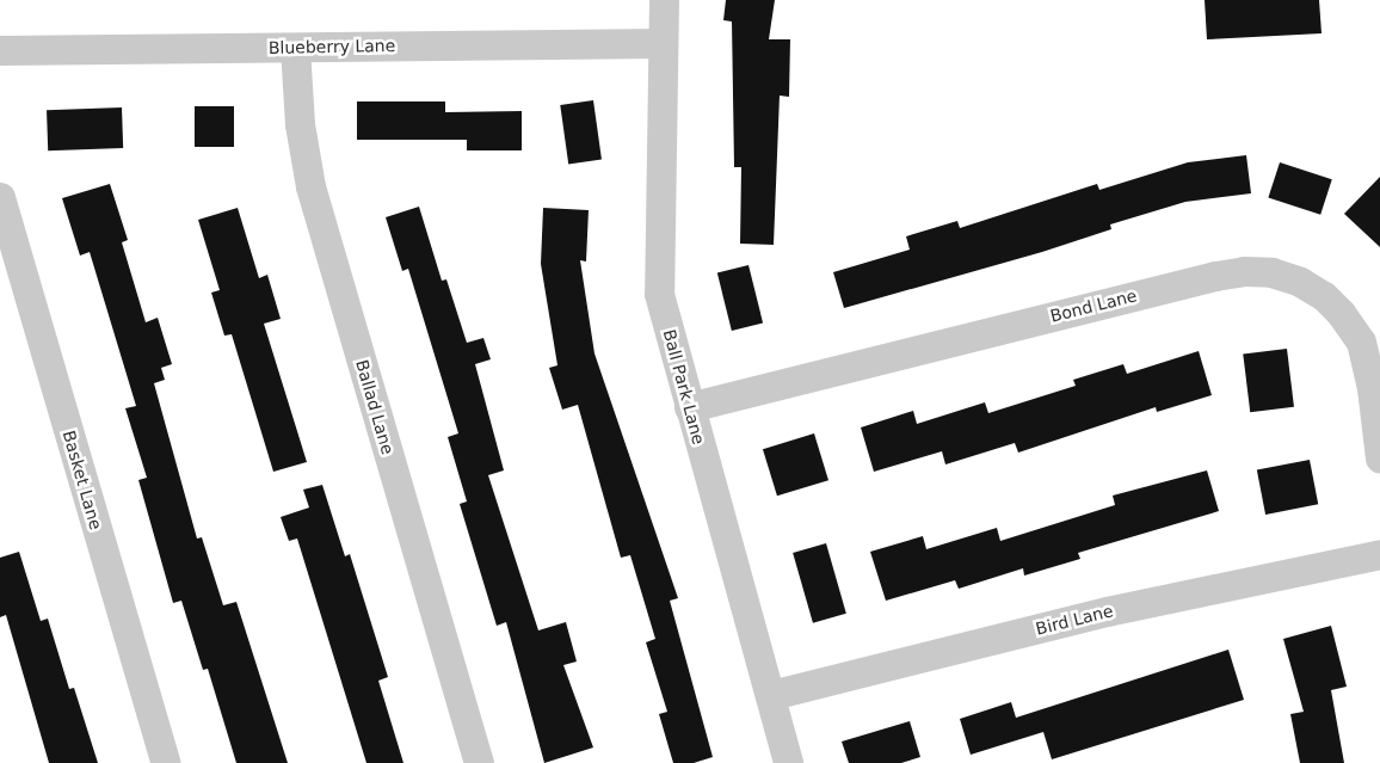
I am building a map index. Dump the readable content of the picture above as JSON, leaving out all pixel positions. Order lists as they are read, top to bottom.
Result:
{
  "streets": {
    "street": [
      "Blueberry Lane",
      "Bond Lane",
      "Ball Park Lane",
      "Ballad Lane",
      "Basket Lane",
      "Bird Lane"
    ]
  },
  "crossings": [
    ["Blueberry Lane", "Ball Park Lane"],
    ["Blueberry Lane", "Ballad Lane"],
    ["Bond Lane", "Ball Park Lane"],
    ["Ball Park Lane", "Bird Lane"]
  ]
}
